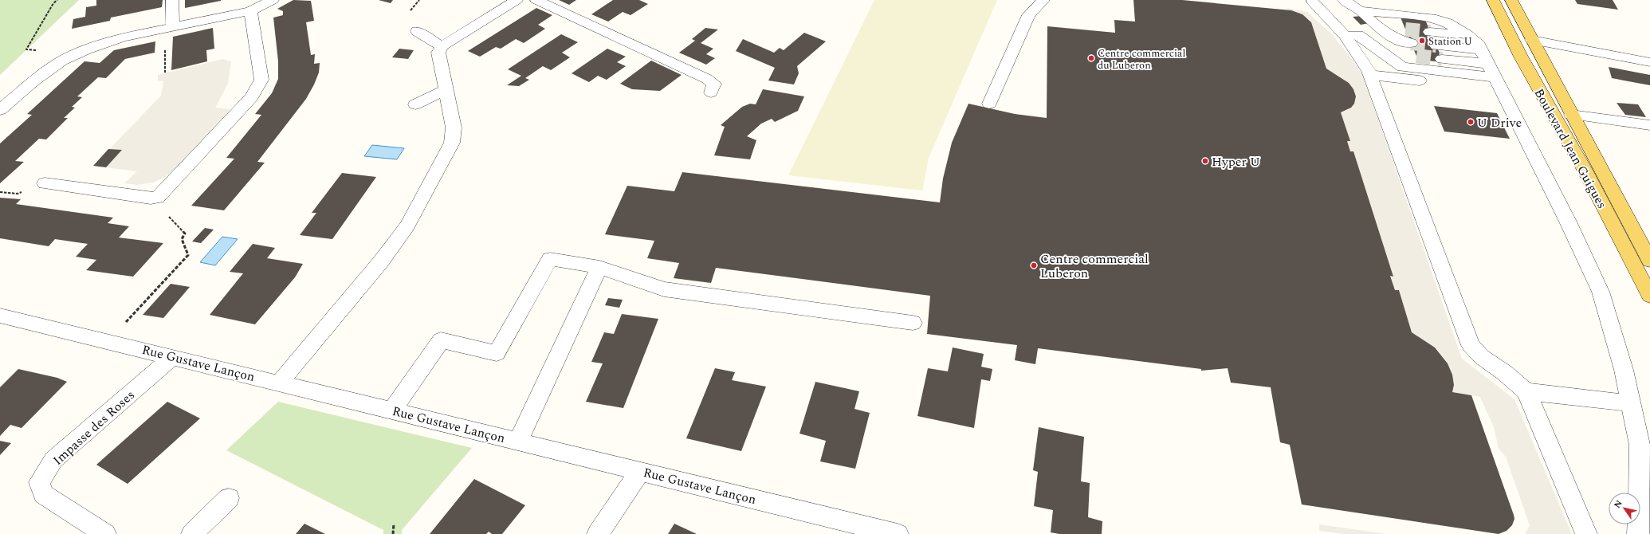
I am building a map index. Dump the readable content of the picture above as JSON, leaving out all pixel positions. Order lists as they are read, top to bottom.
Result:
{
  "streets": {
    "main road": ["Boulevard Jean Guigues"],
    "street": ["Rue Gustave Lançon", "Impasse des Roses"]
  },
  "crossings": [
    ["Rue Gustave Lançon", "Impasse des Roses"]
  ],
  "places": [
    "Station U",
    "Centre commercial du Luberon",
    "U Drive",
    "Hyper U",
    "Centre commercial Luberon"
  ],
  "north": "top left"
}
